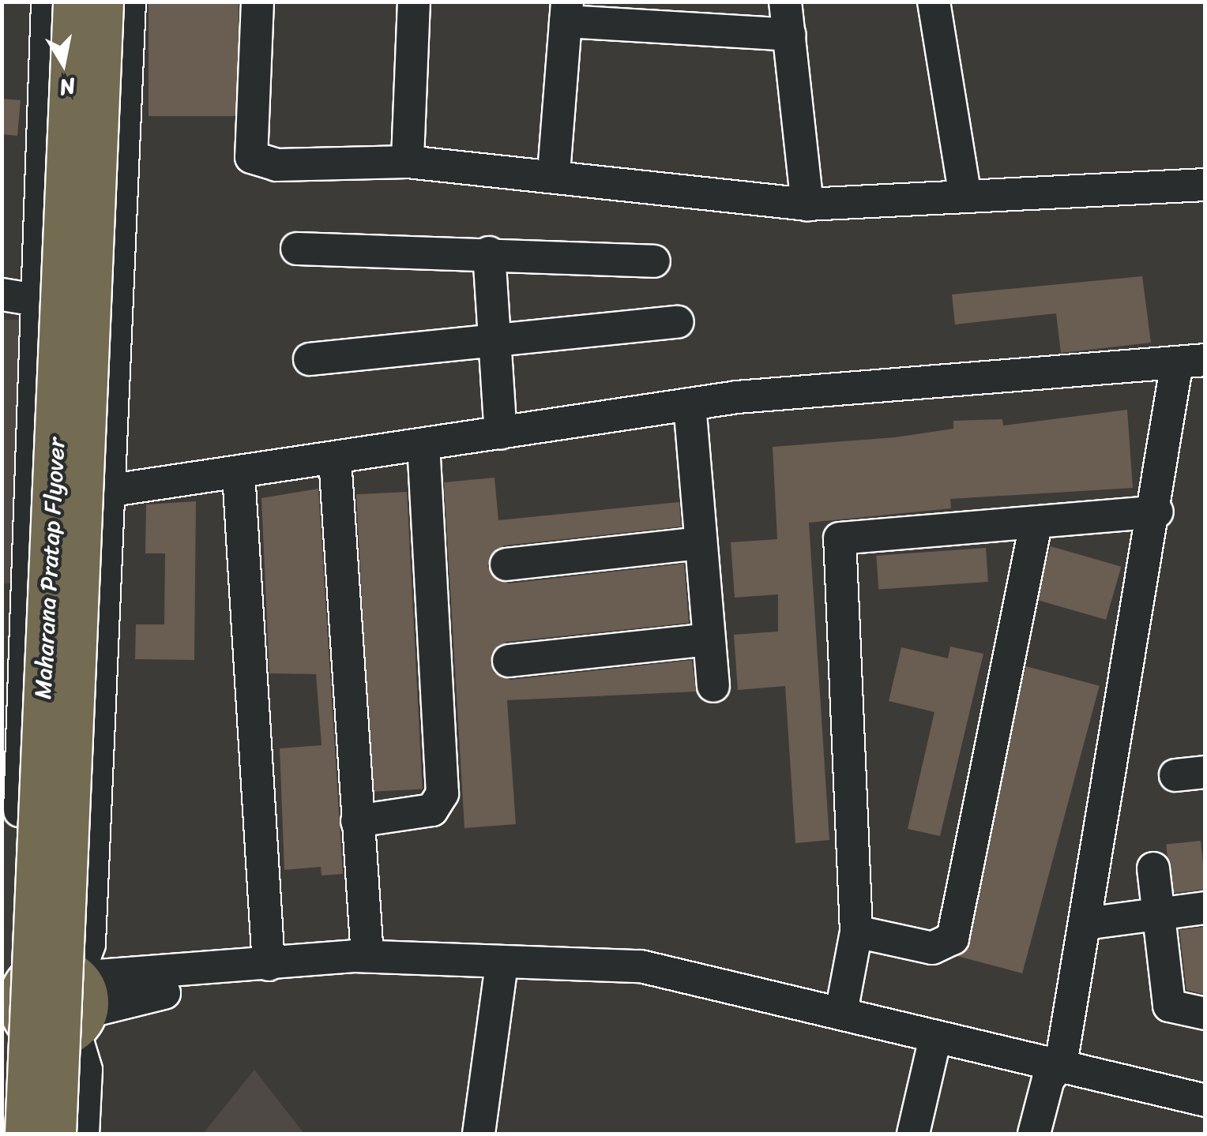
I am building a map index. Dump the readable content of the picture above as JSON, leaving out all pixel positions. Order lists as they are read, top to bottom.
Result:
{
  "streets": {
    "main road": ["Maharana Pratap Flyover"]
  },
  "north": "bottom"
}
